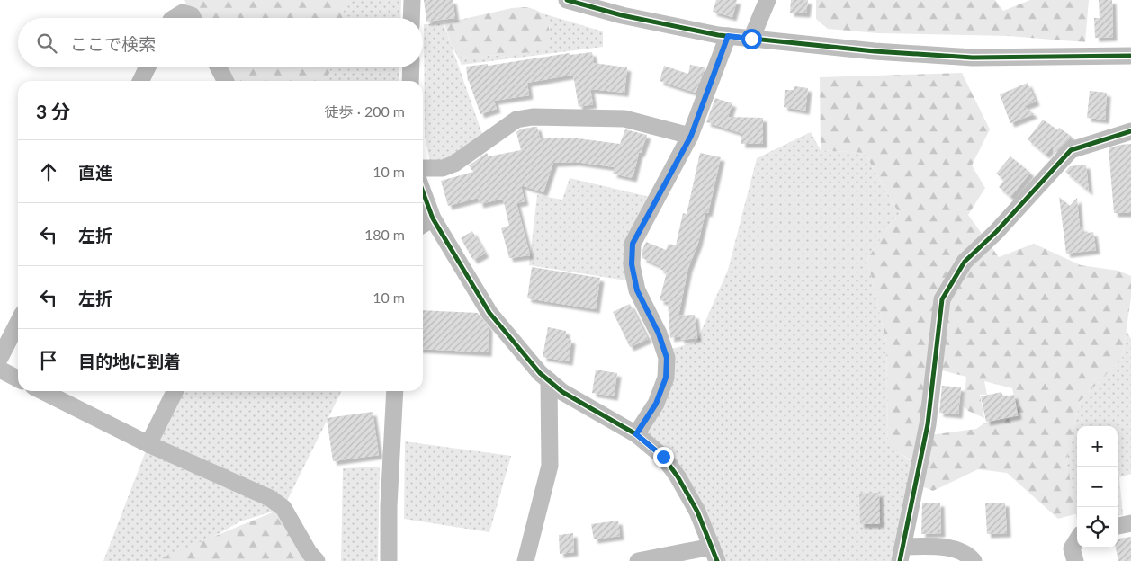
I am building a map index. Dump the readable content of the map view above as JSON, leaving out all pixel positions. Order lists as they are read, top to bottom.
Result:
{
  "page": {
    "search": "ここで検索",
    "heading": ["3 分", "徒歩 · 200 m"],
    "list": [
      ["直進", "10 m"],
      ["左折", "180 m"],
      ["左折", "10 m"],
      "目的地に到着"
    ],
    "map_buttons": ["+", "−"]
  }
}
